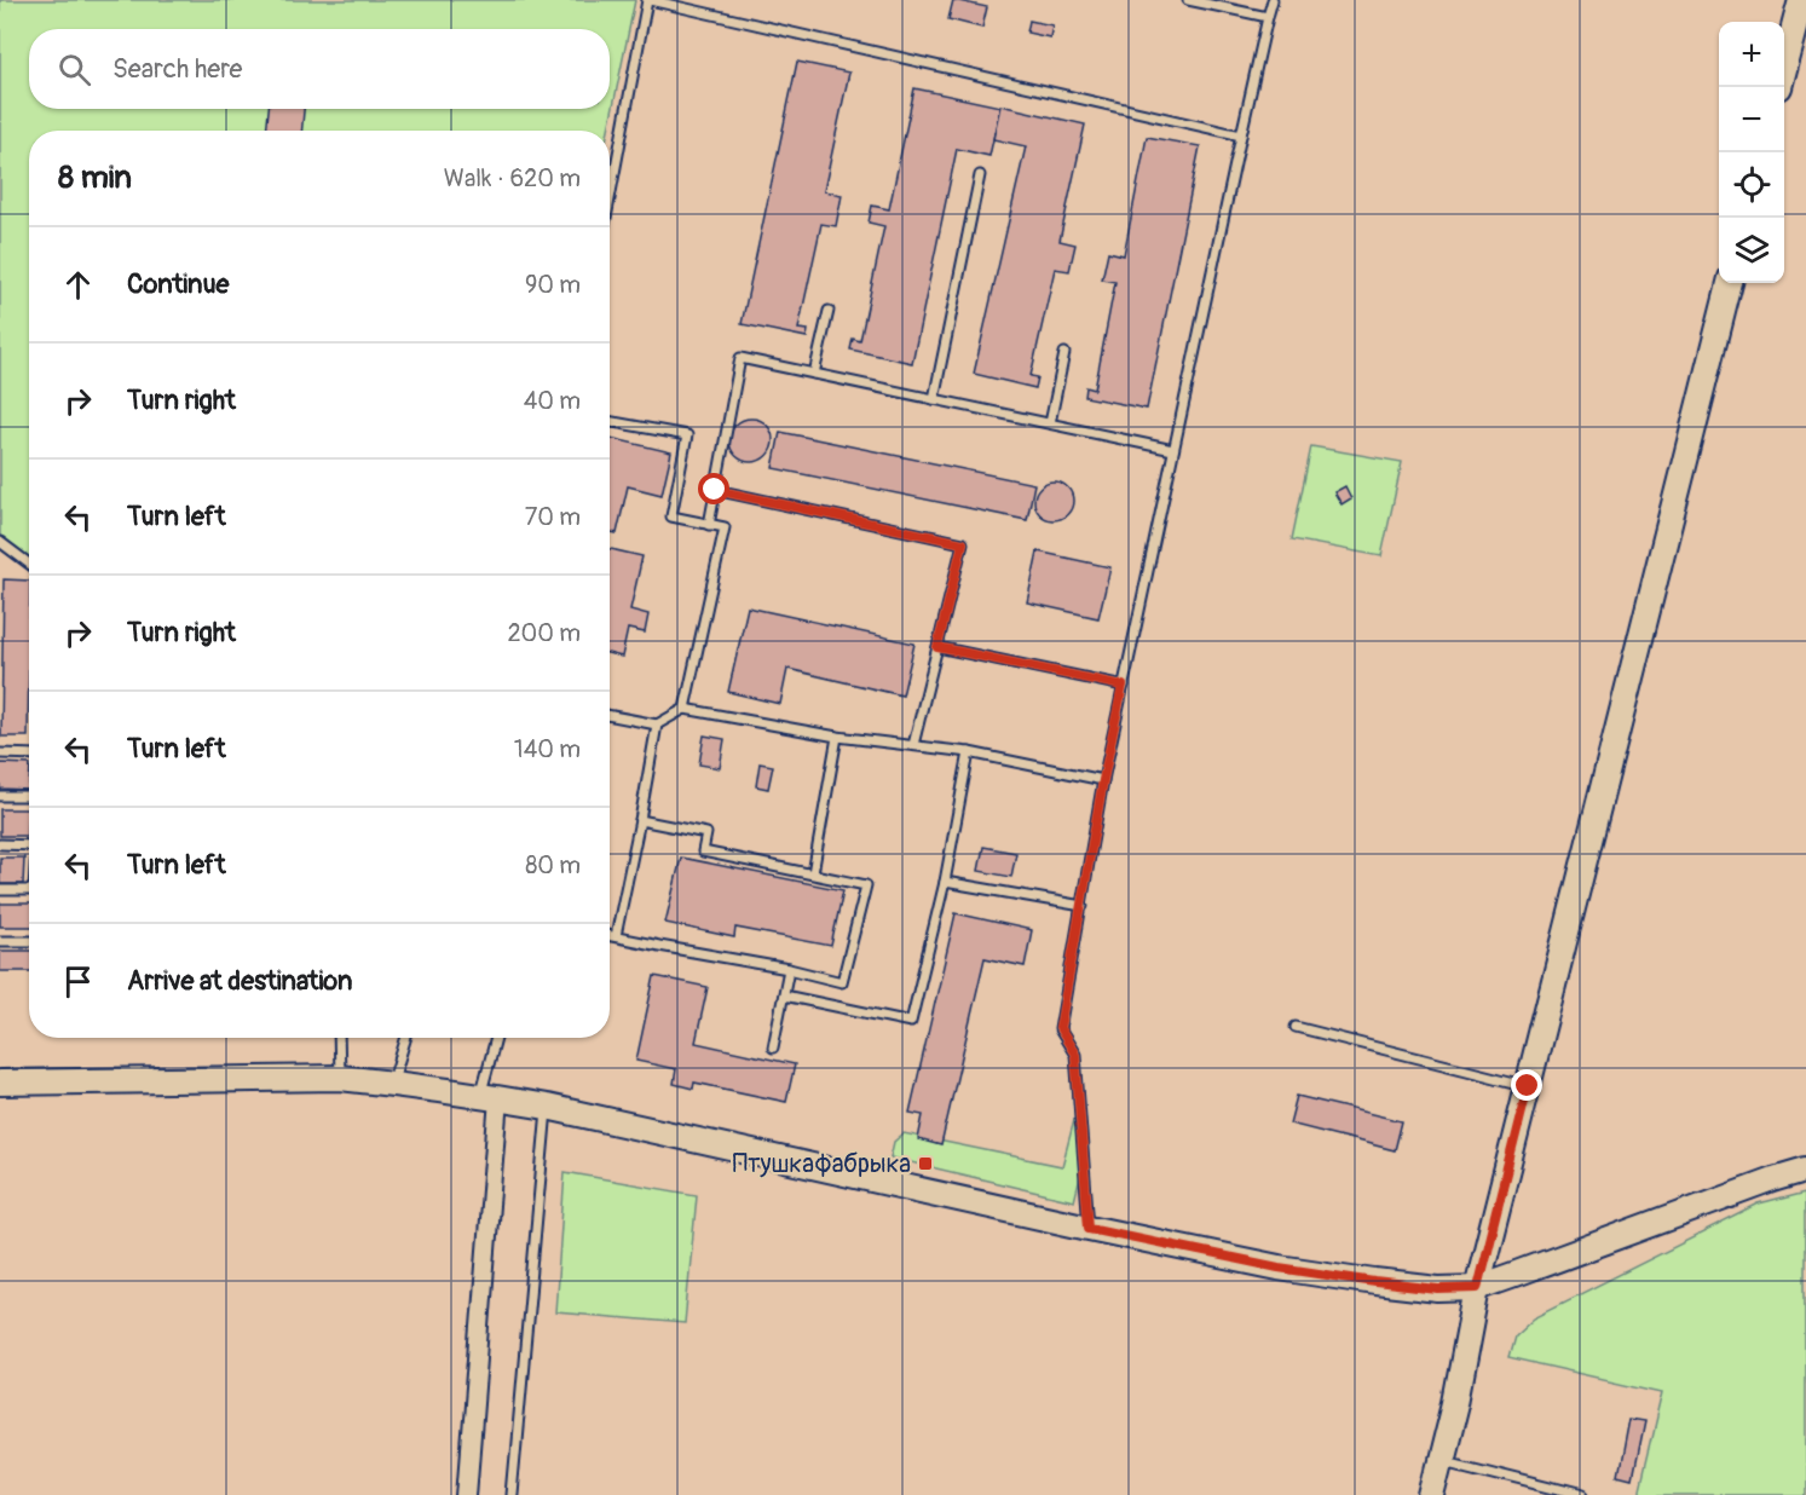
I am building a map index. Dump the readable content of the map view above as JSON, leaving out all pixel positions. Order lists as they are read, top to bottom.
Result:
{
  "places": {
    "transit": ["Птушкафабрыка"]
  },
  "page": {
    "map_buttons": ["+", "−"],
    "search": "Search here",
    "heading": ["8 min", "Walk · 620 m"],
    "list": [
      ["Continue", "90 m"],
      ["Turn right", "40 m"],
      ["Turn left", "70 m"],
      ["Turn right", "200 m"],
      ["Turn left", "140 m"],
      ["Turn left", "80 m"],
      "Arrive at destination"
    ]
  }
}
